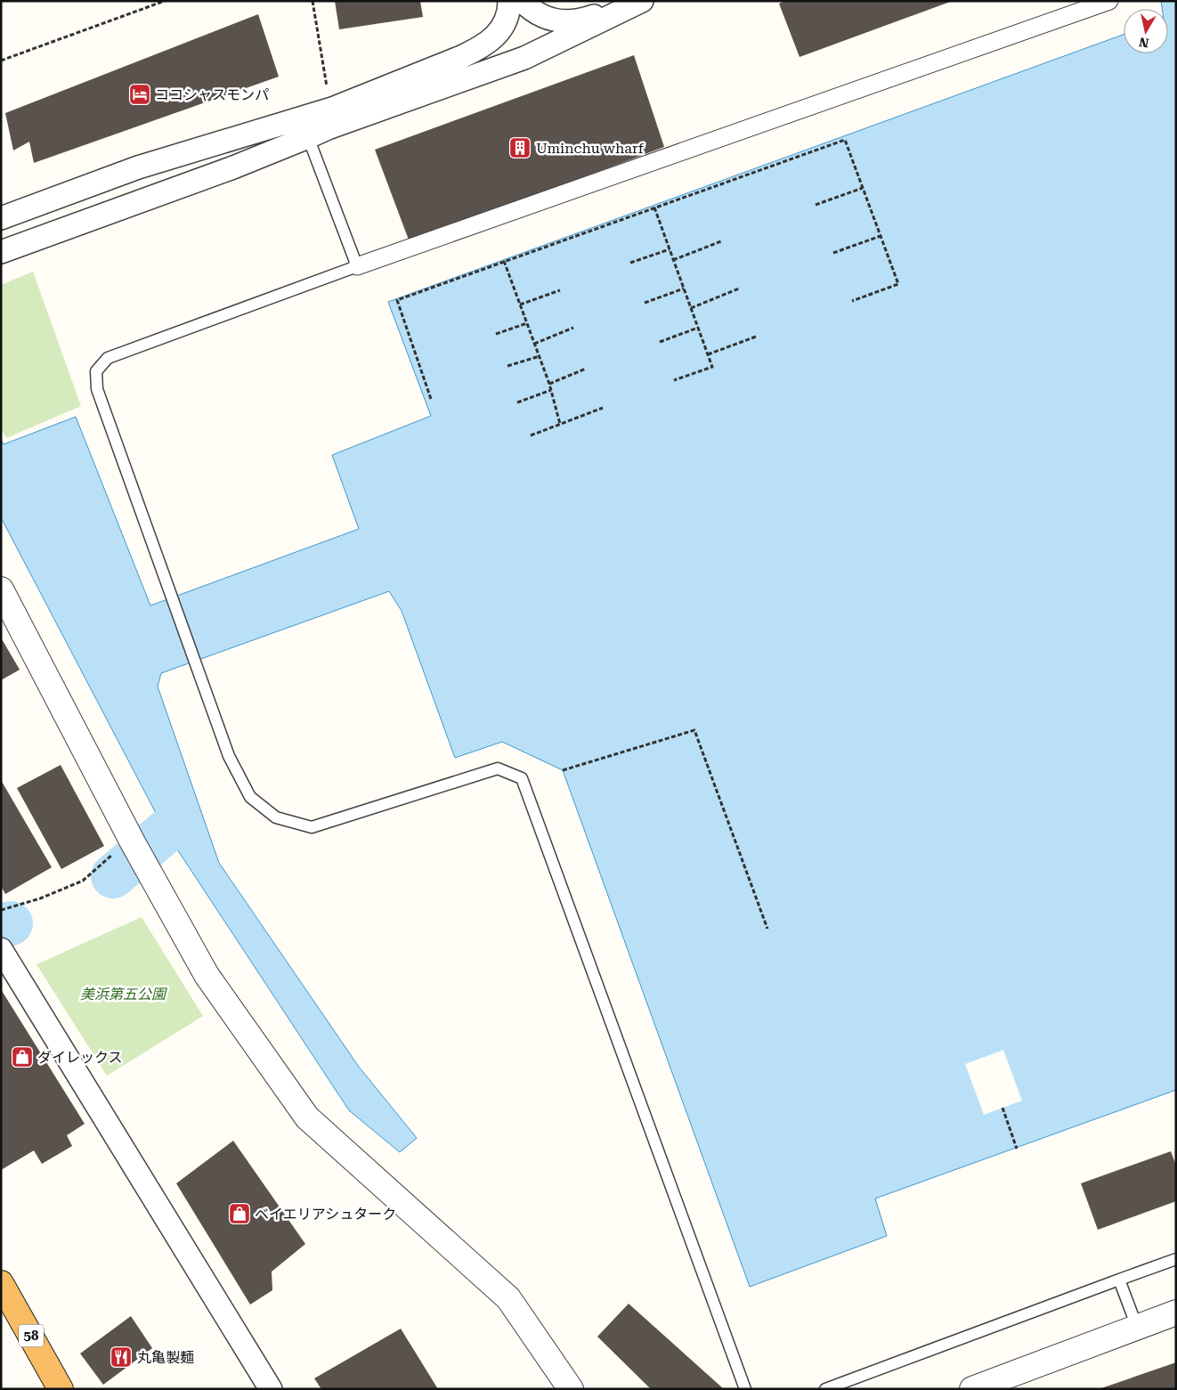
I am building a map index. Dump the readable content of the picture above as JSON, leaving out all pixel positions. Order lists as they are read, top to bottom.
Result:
{
  "streets": {
    "highway": ["58"]
  },
  "parks": ["美浜第五公園"],
  "places": {
    "hotel": ["ココシャスモンパ"],
    "building": ["Uminchu wharf"],
    "shop": ["ダイレックス", "ベイエリアシュターク"],
    "restaurant": ["丸亀製麺"]
  },
  "north": "bottom"
}
